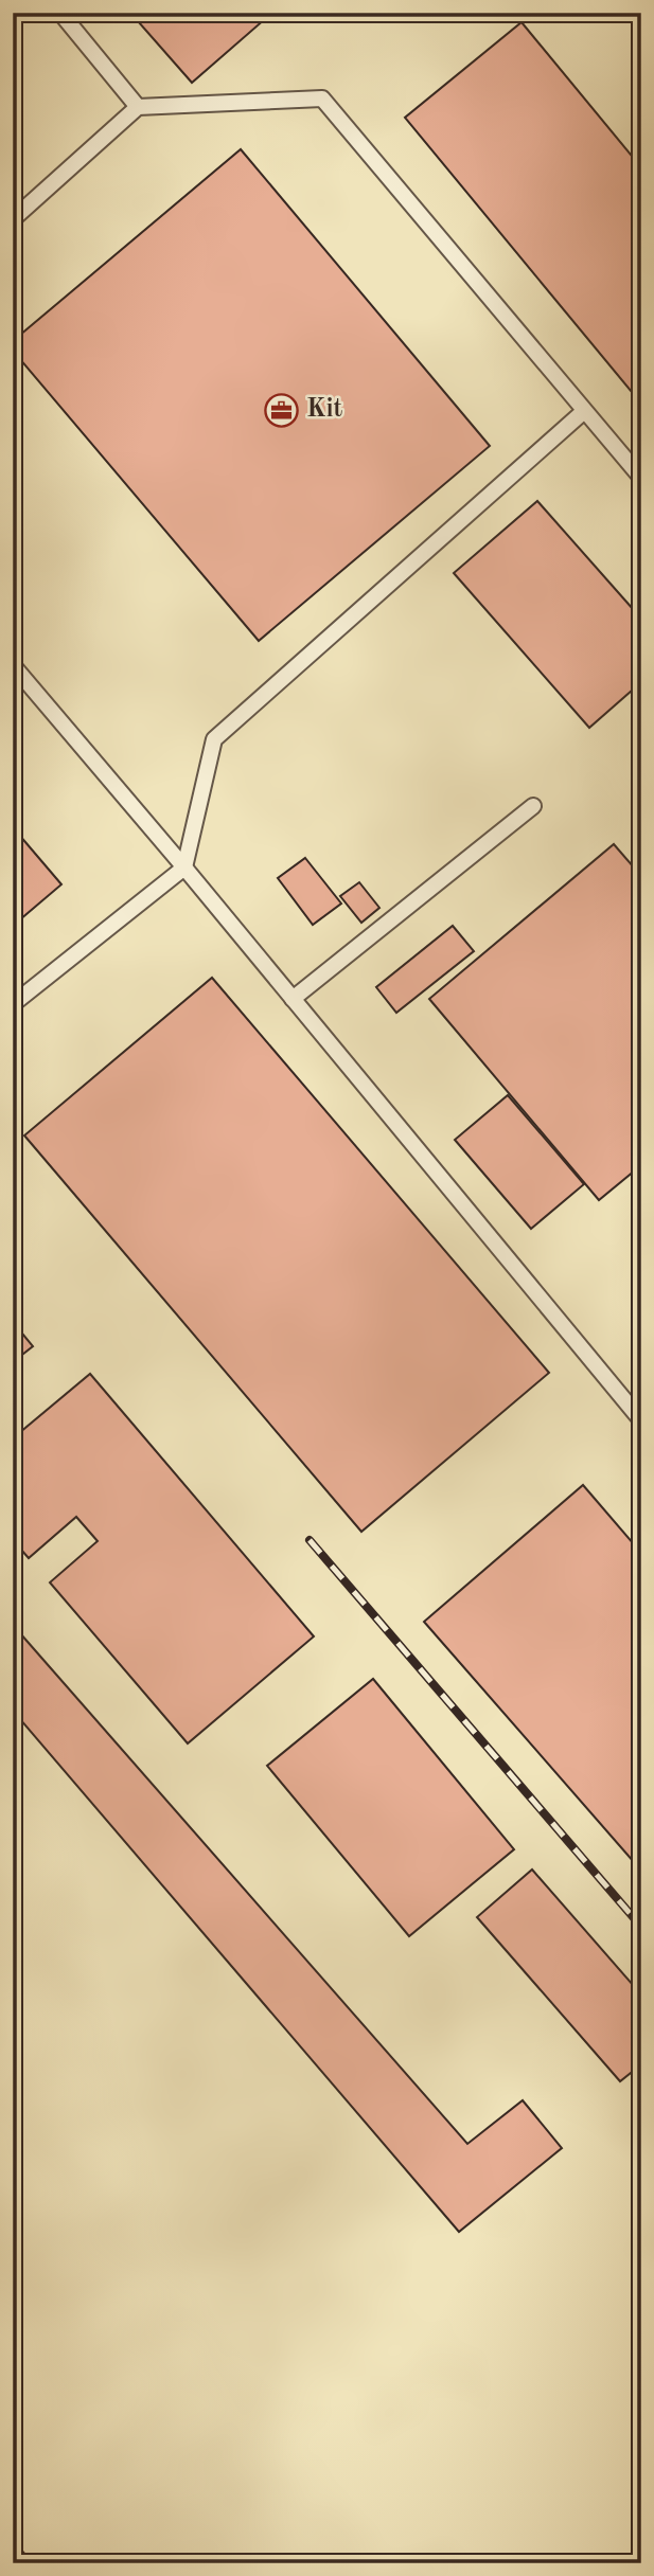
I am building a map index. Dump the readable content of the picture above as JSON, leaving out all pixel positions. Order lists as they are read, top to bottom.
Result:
{
  "places": {
    "office": ["Kit"]
  }
}
